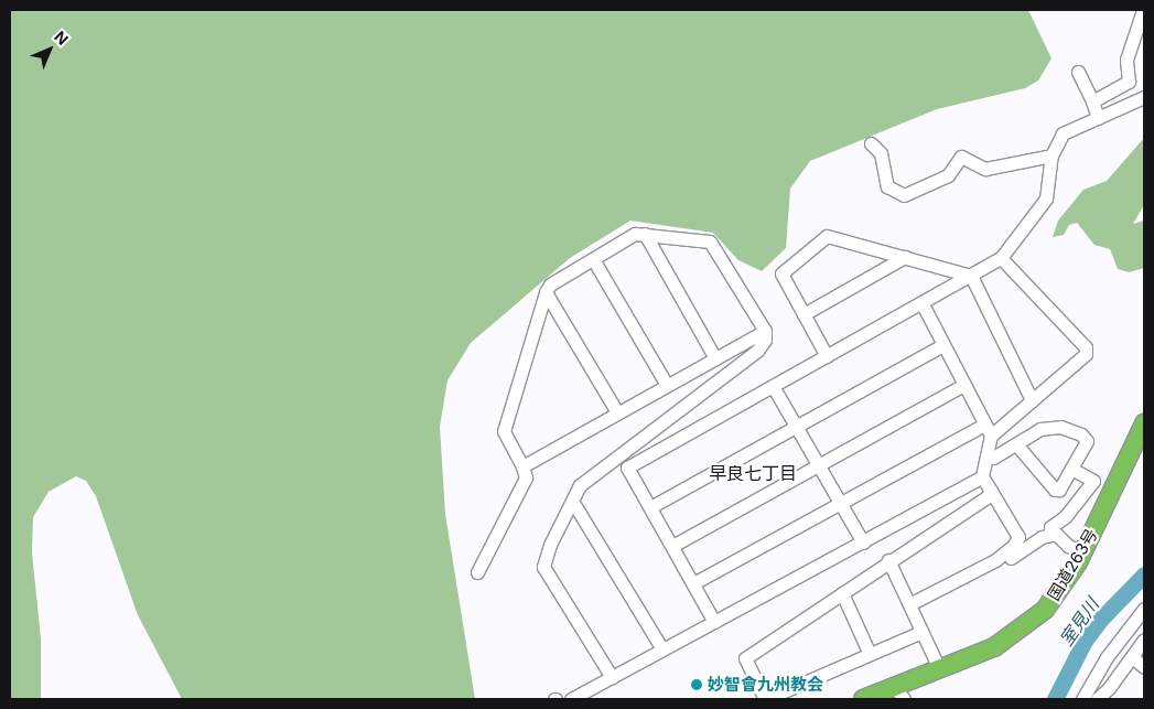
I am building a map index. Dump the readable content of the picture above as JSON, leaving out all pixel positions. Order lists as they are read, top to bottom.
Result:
{
  "streets": {
    "highway": ["国道263号"]
  },
  "districts": ["早良七丁目"],
  "water": ["室見川"],
  "places": ["妙智會九州教会"],
  "north": "top right"
}
